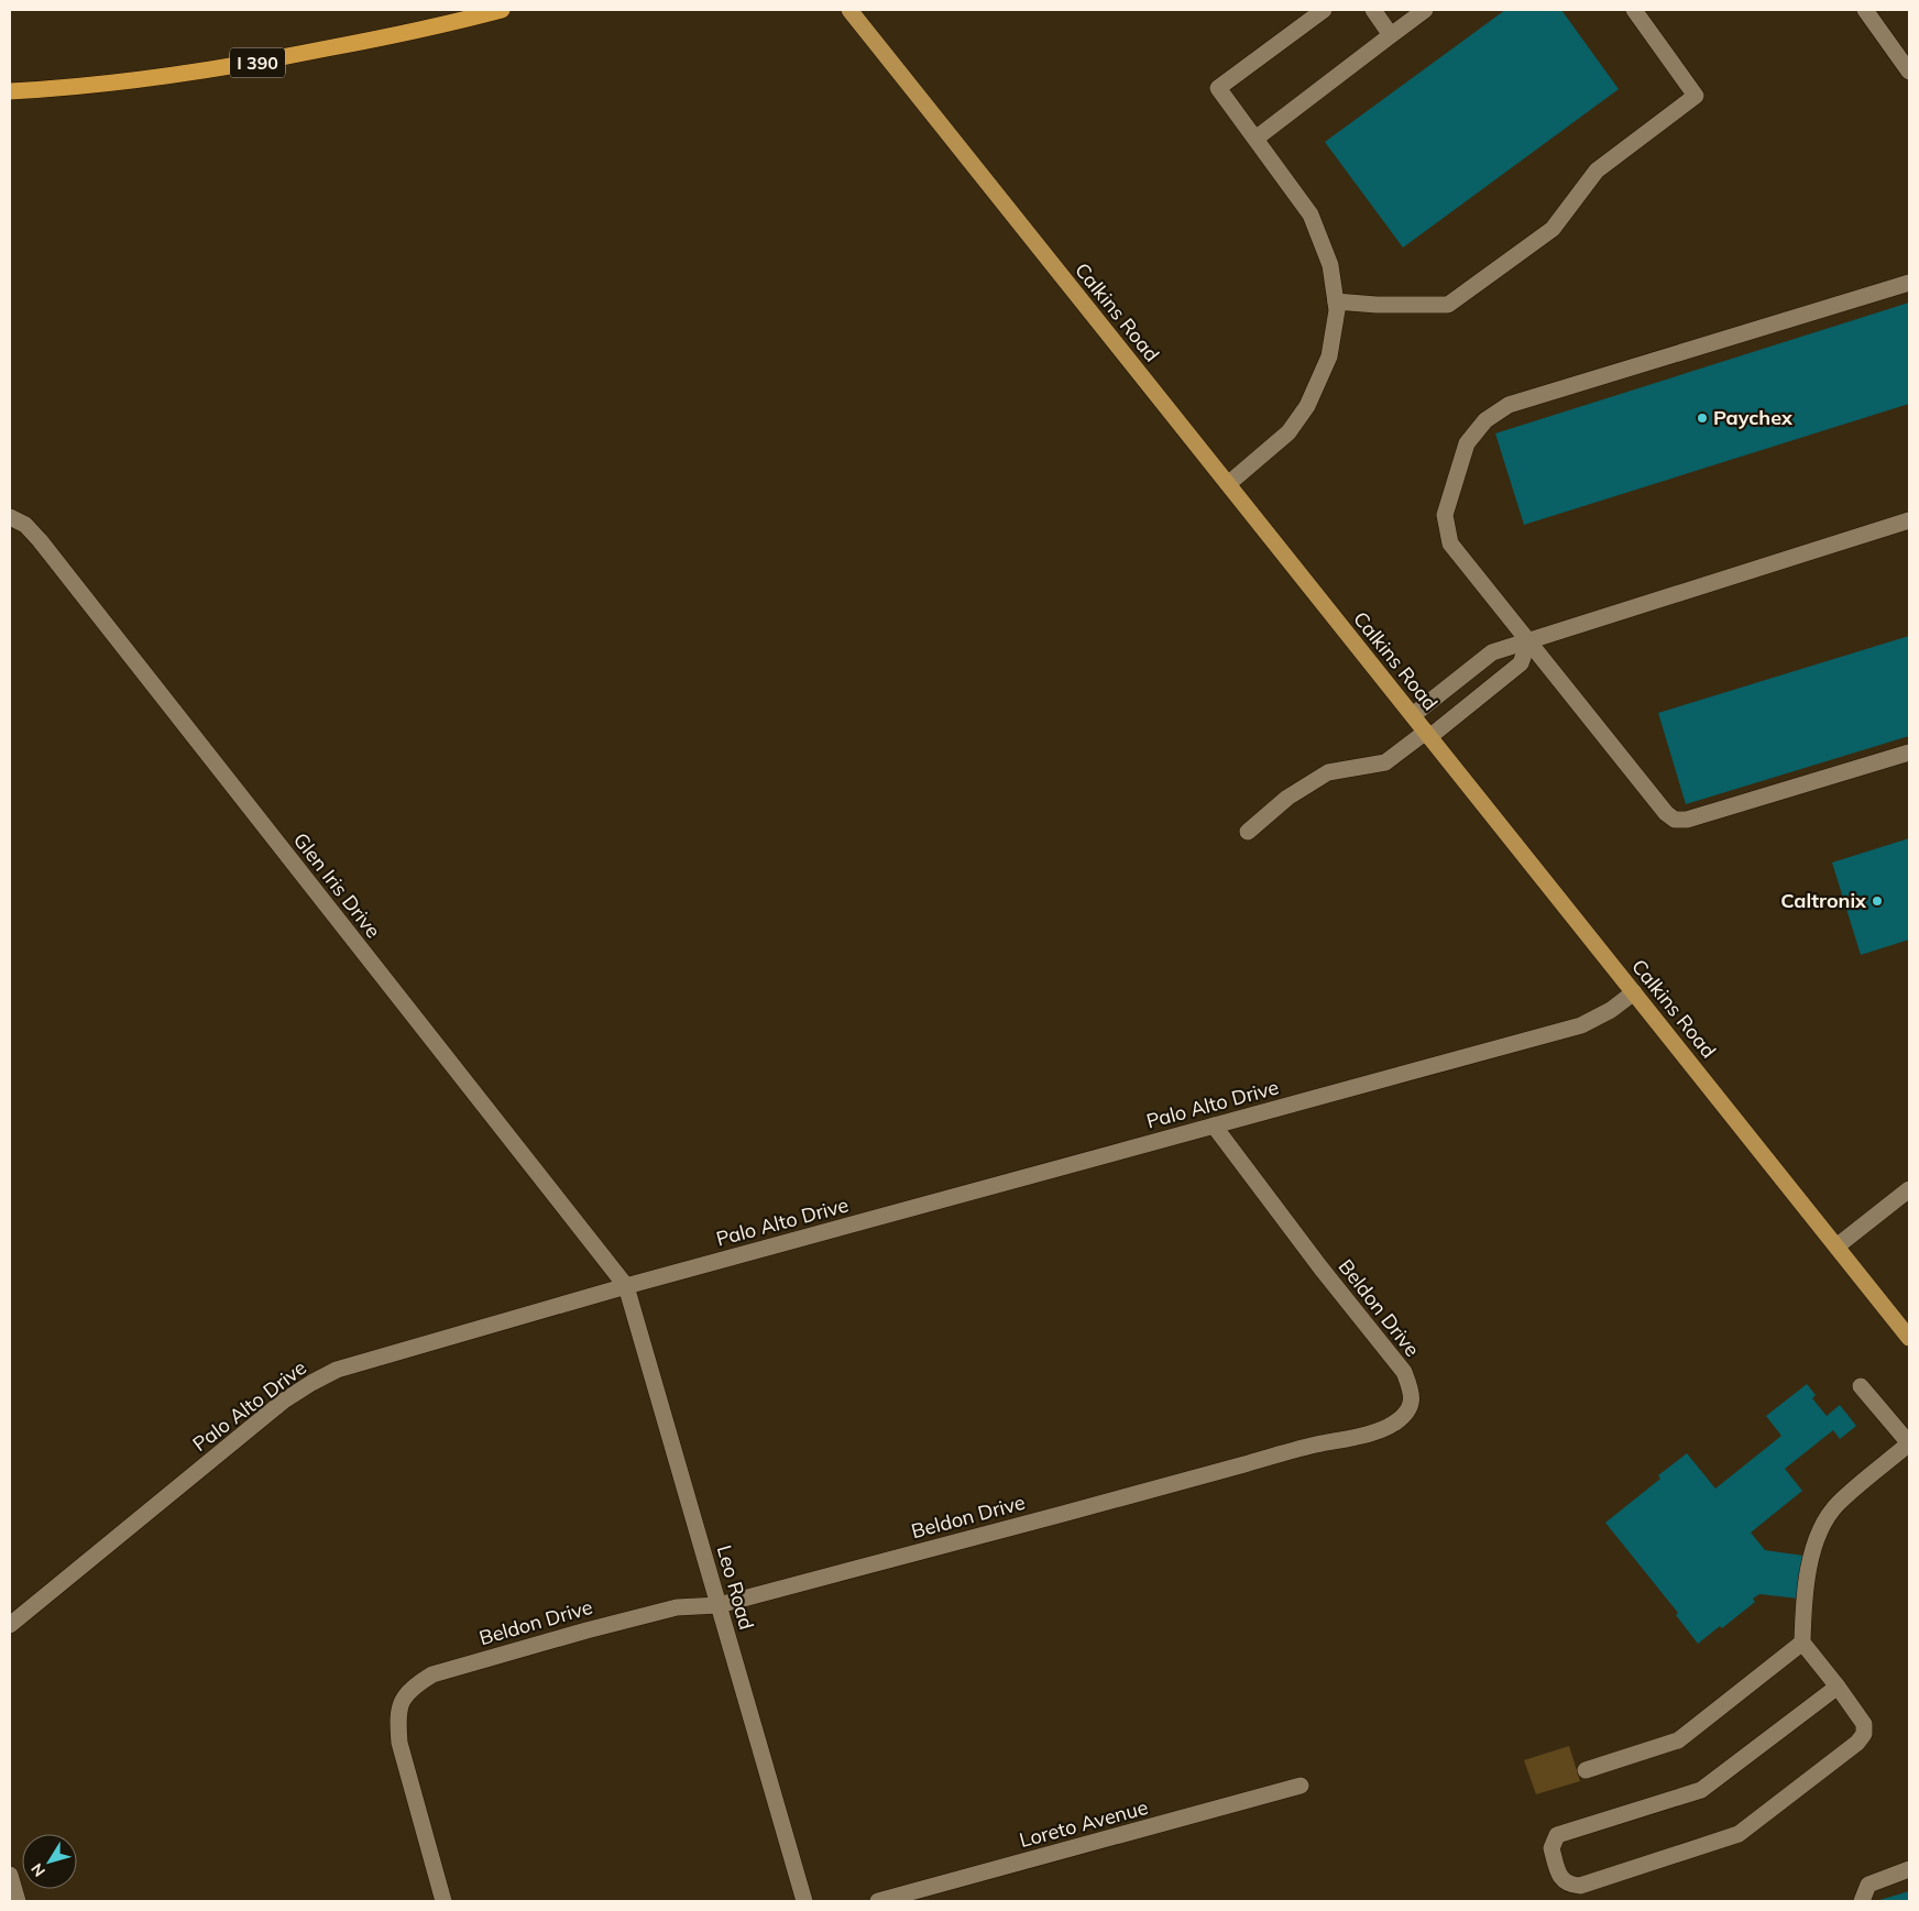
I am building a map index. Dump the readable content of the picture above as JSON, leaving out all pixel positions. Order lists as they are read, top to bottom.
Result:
{
  "streets": {
    "highway": ["I 390"],
    "main road": ["Calkins Road"],
    "street": [
      "Glen Iris Drive",
      "Palo Alto Drive",
      "Beldon Drive",
      "Leo Road",
      "Loreto Avenue"
    ]
  },
  "crossings": [
    ["Calkins Road", "Palo Alto Drive"],
    ["Glen Iris Drive", "Palo Alto Drive"],
    ["Glen Iris Drive", "Leo Road"],
    ["Palo Alto Drive", "Beldon Drive"],
    ["Palo Alto Drive", "Leo Road"],
    ["Beldon Drive", "Leo Road"]
  ],
  "places": ["Paychex", "Caltronix"],
  "north": "bottom left"
}
